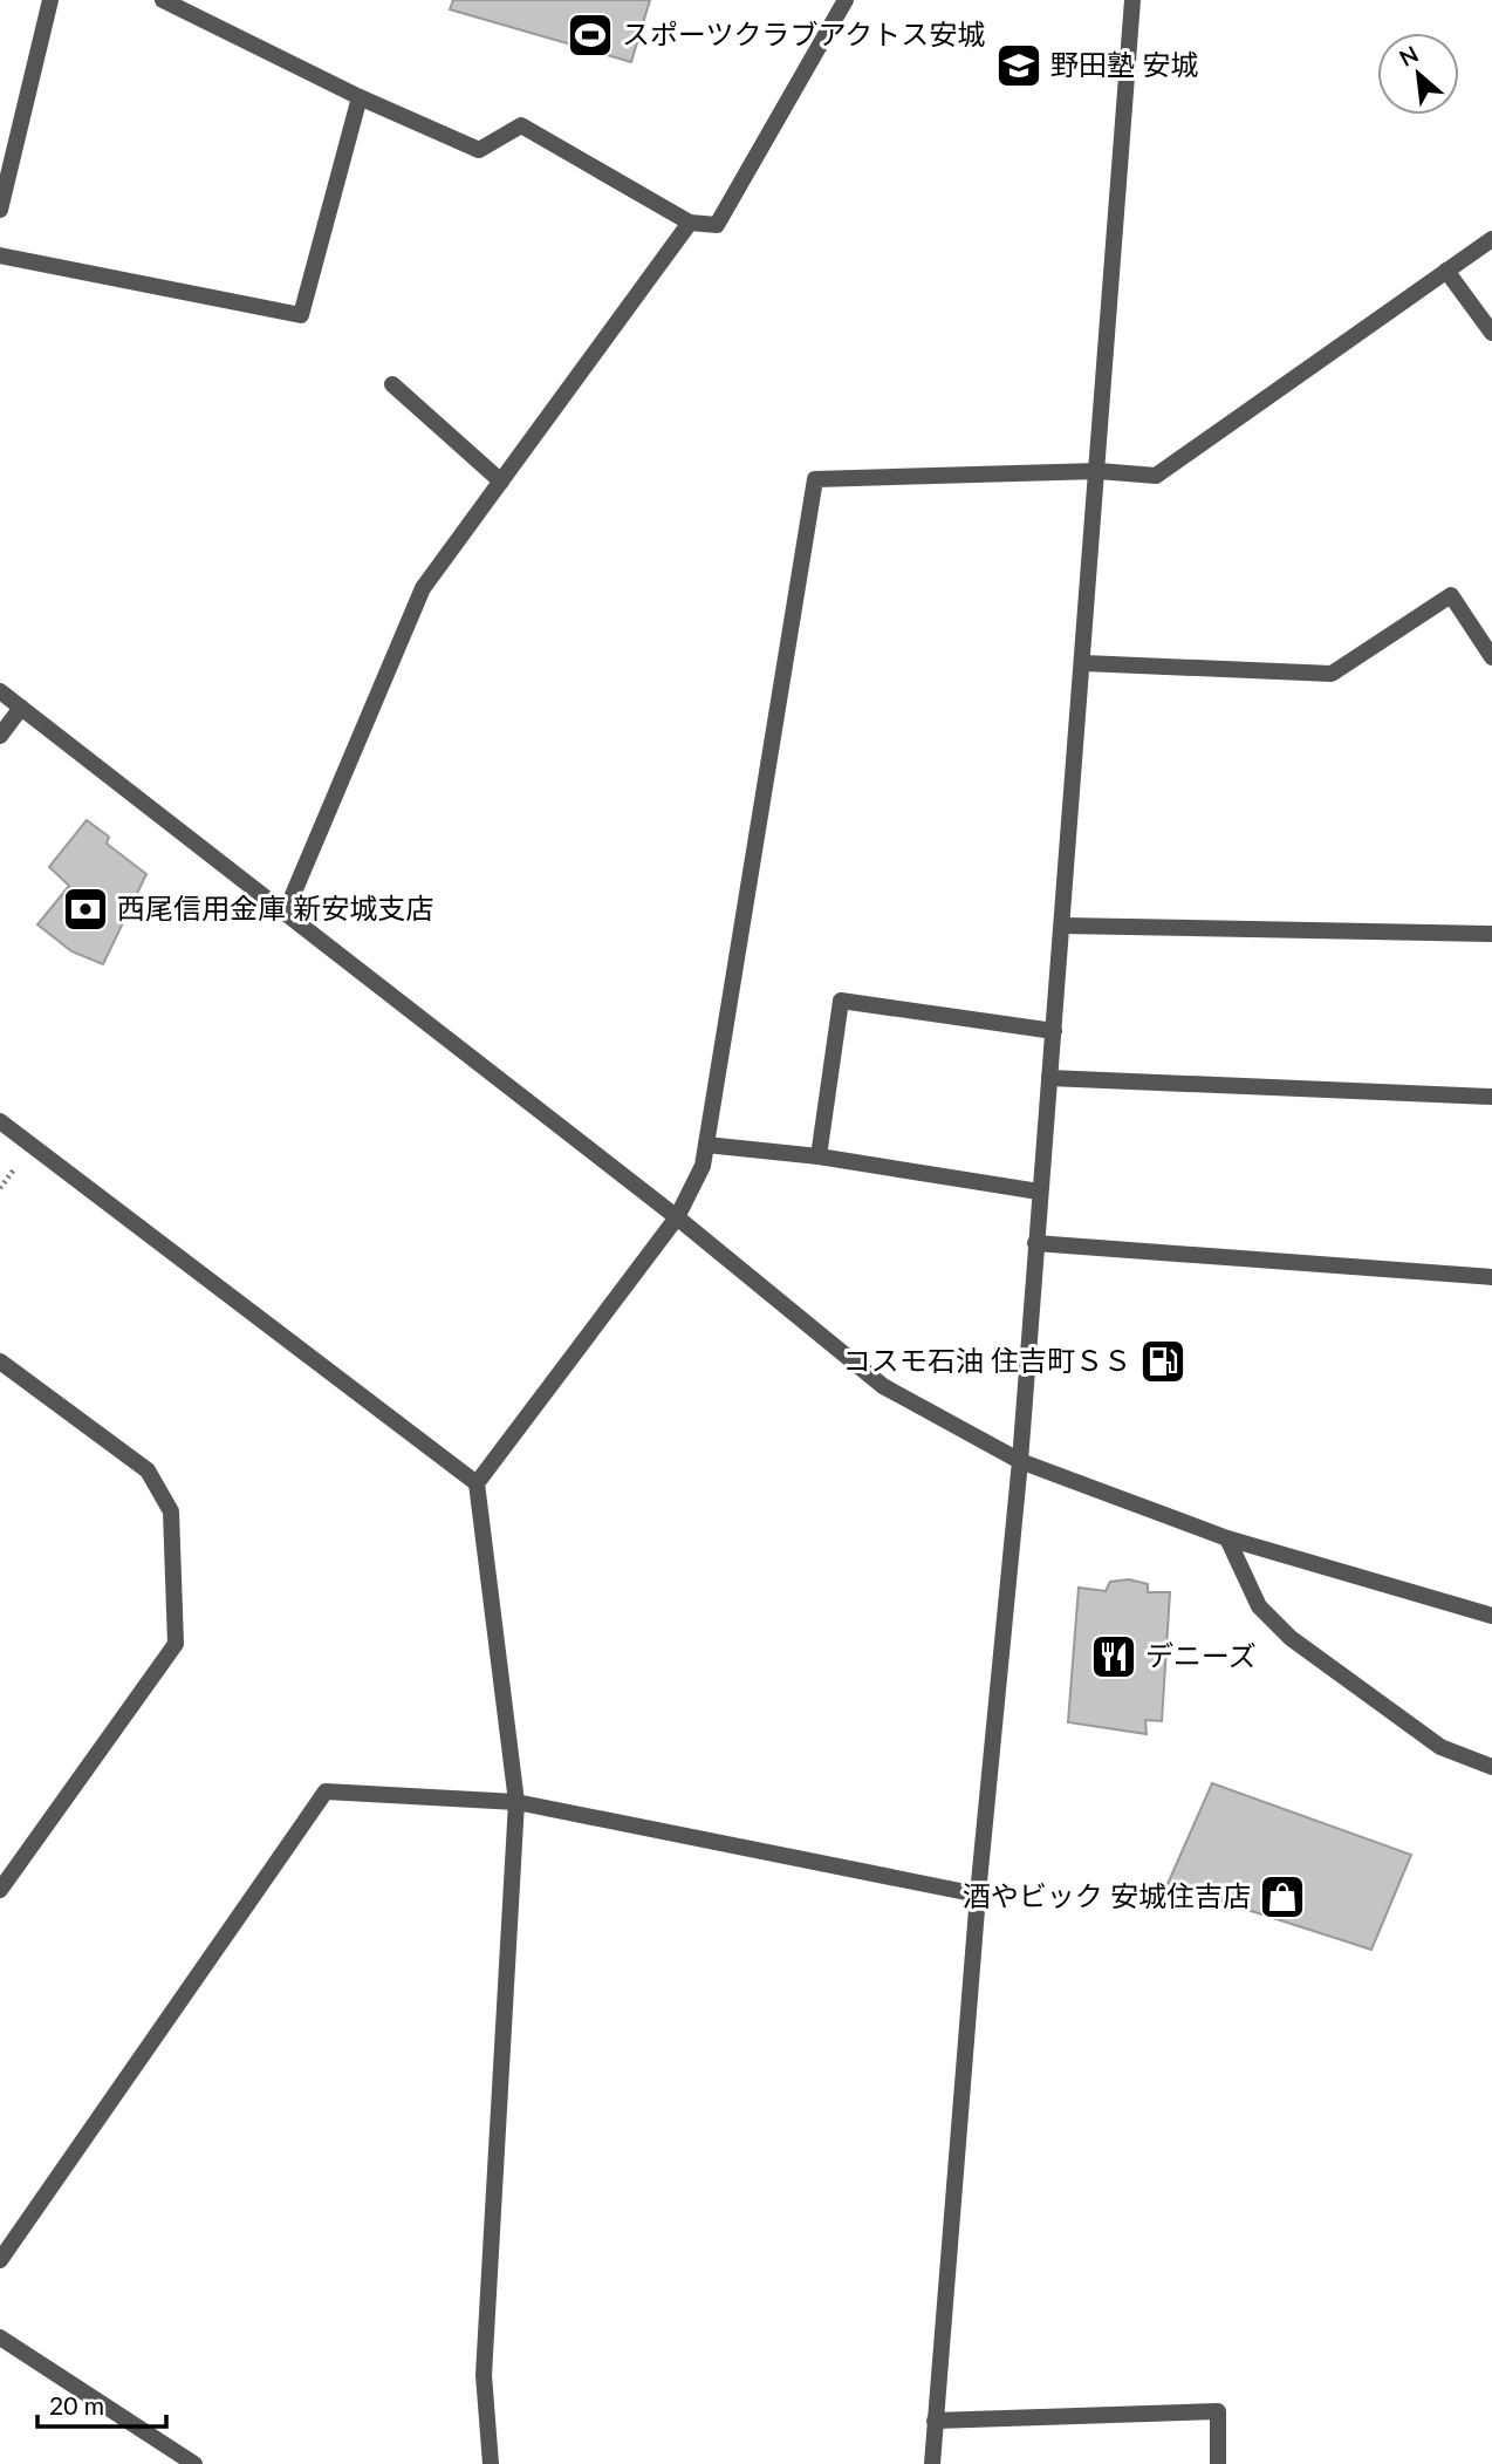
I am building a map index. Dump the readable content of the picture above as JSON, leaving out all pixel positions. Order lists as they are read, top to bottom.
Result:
{
  "places": {
    "sports": ["スポーツクラブアクトス安城"],
    "school or university": ["野田塾 安城"],
    "bank": ["西尾信用金庫 新安城支店"],
    "fuel station": ["コスモ石油 住吉町ＳＳ"],
    "restaurant": ["デニーズ"],
    "shop": ["酒やビック 安城住吉店"]
  },
  "scale_bar": "20 m",
  "north": "top left"
}
